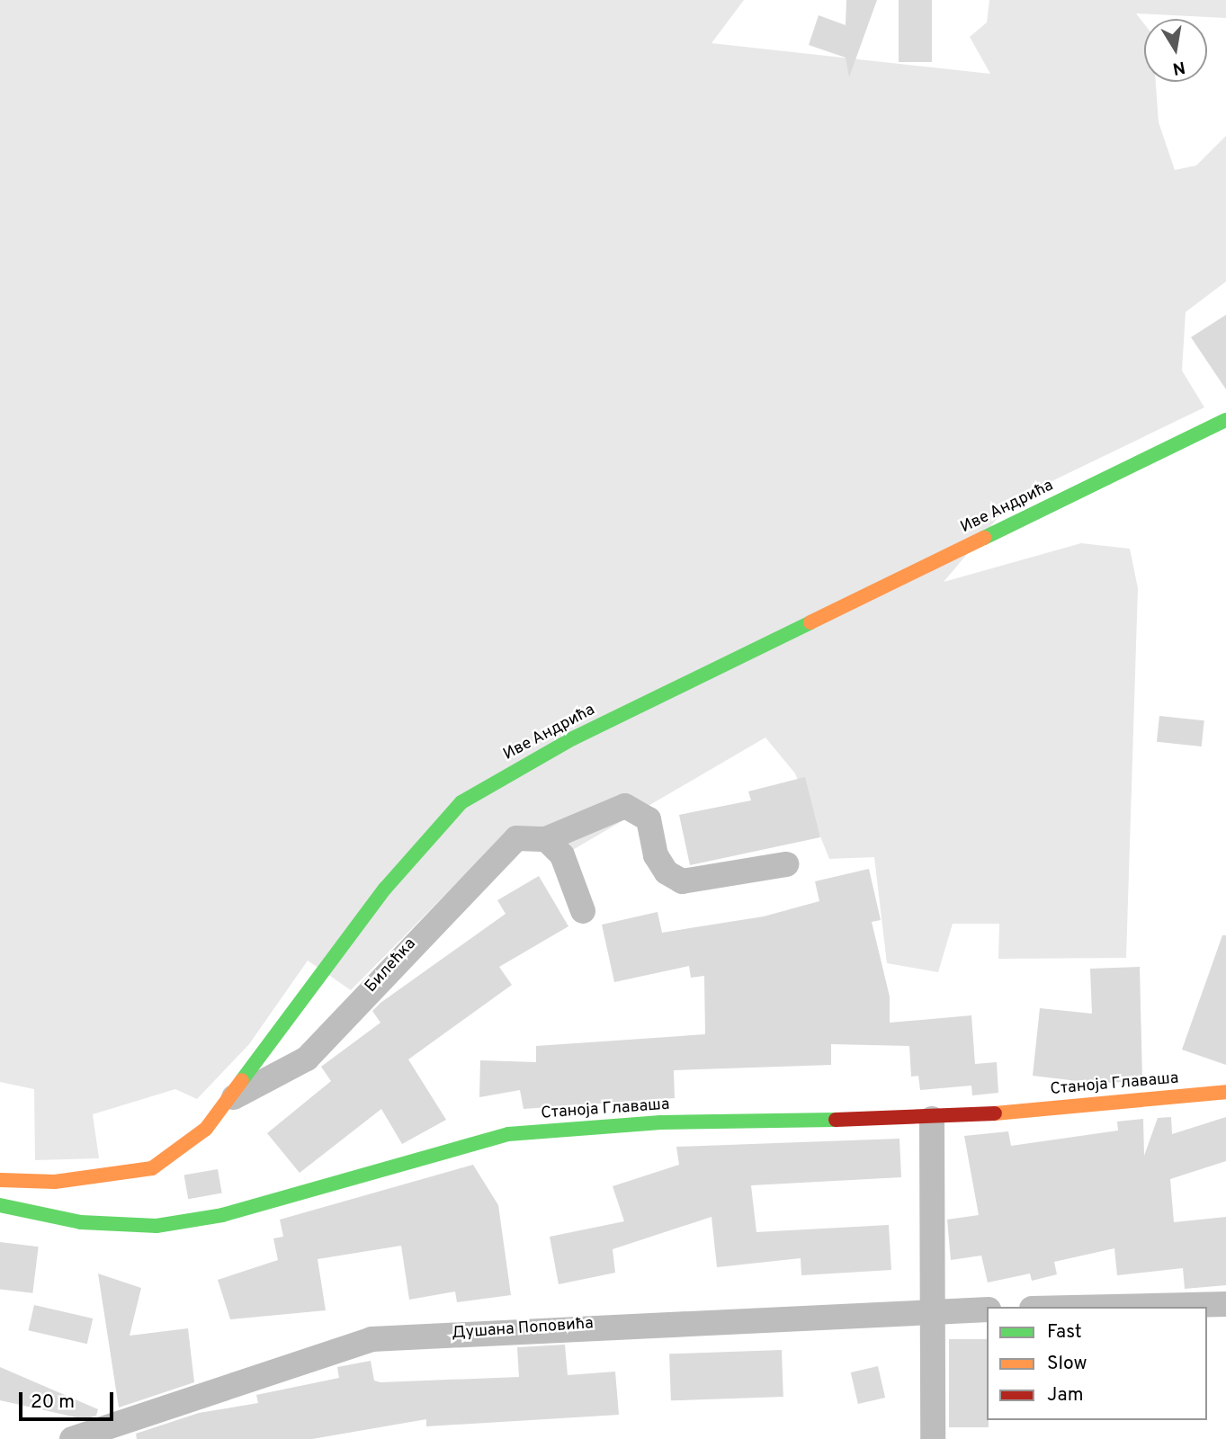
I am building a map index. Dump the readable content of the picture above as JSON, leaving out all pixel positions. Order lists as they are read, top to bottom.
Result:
{
  "streets": {
    "street": [
      "Иве Андрића",
      "Билећка",
      "Станоја Главаша",
      "Душана Поповића"
    ]
  },
  "crossings": [
    ["Иве Андрића", "Билећка"]
  ],
  "legend": ["Fast", "Slow", "Jam"],
  "scale_bar": "20 m",
  "north": "bottom"
}
